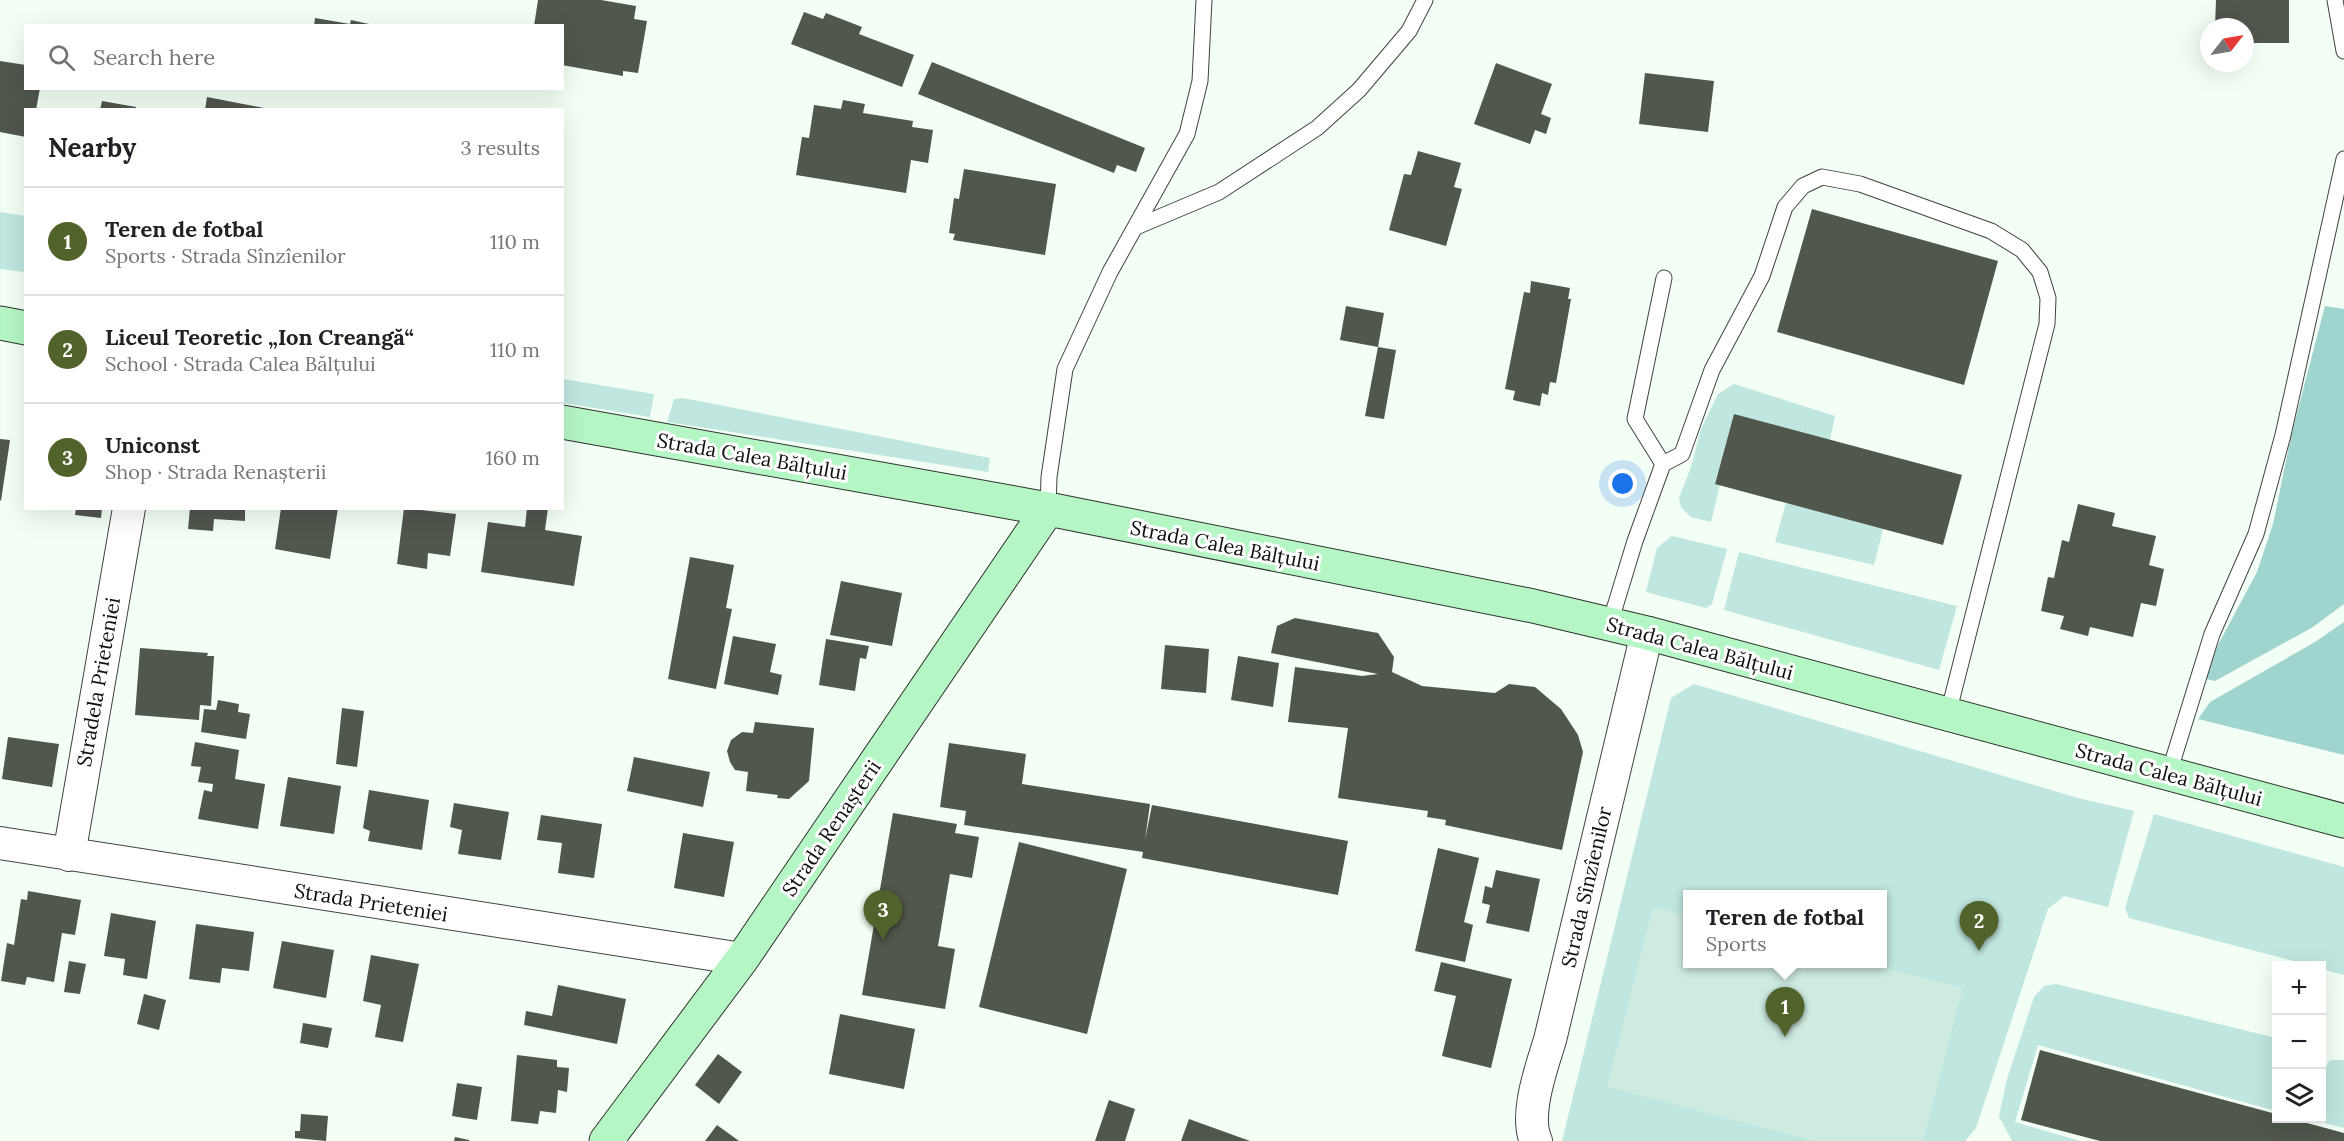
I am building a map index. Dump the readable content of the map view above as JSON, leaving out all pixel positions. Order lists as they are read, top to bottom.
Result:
{
  "streets": {
    "main road": ["Strada Calea Bălțului", "Strada Renașterii"],
    "street": ["Stradela Prieteniei", "Strada Sînzîenilor", "Strada Prieteniei"]
  },
  "crossings": [
    ["Strada Calea Bălțului", "Strada Renașterii"],
    ["Strada Calea Bălțului", "Strada Sînzîenilor"],
    ["Stradela Prieteniei", "Strada Prieteniei"],
    ["Strada Renașterii", "Strada Prieteniei"]
  ],
  "north": "top right",
  "page": {
    "search": "Search here",
    "heading": ["Nearby", "3 results"],
    "list": [
      {
        "mark": "1",
        "name": "Teren de fotbal",
        "note": "Sports · Strada Sînzîenilor",
        "value": "110 m"
      },
      {
        "mark": "2",
        "name": "Liceul Teoretic „Ion Creangă“",
        "note": "School · Strada Calea Bălțului",
        "value": "110 m"
      },
      {
        "mark": "3",
        "name": "Uniconst",
        "note": "Shop · Strada Renașterii",
        "value": "160 m"
      }
    ],
    "popup": ["Teren de fotbal", "Sports"],
    "pins": ["3", "2", "1"],
    "map_buttons": ["+", "−"]
  }
}
